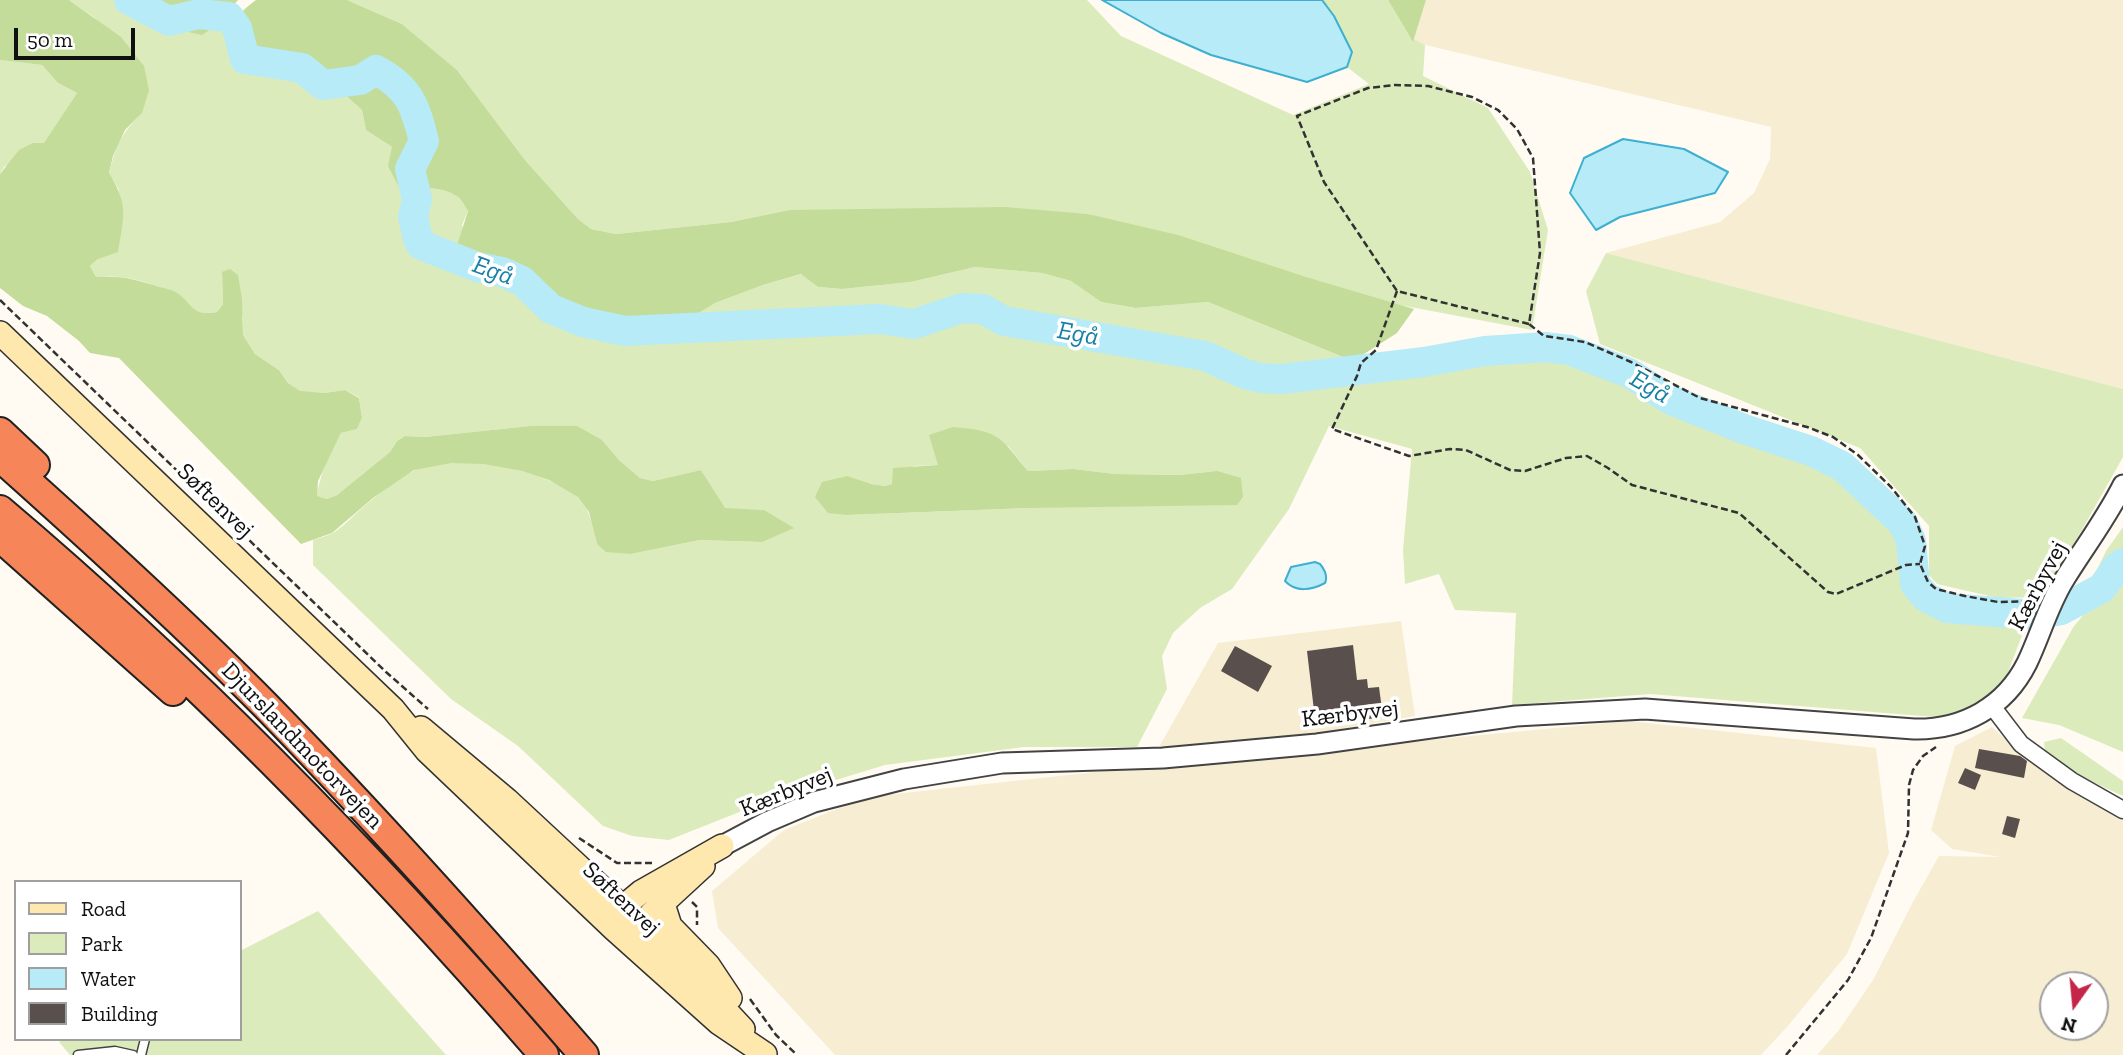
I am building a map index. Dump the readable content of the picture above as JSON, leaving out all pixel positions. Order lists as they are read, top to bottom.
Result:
{
  "streets": {
    "highway": ["Djurslandmotorvejen"],
    "main road": ["Søftenvej"],
    "street": ["Kærbyvej"]
  },
  "water": ["Egå"],
  "legend": [
    "Road",
    "Park",
    "Water",
    "Building"
  ],
  "scale_bar": "50 m",
  "north": "bottom"
}
